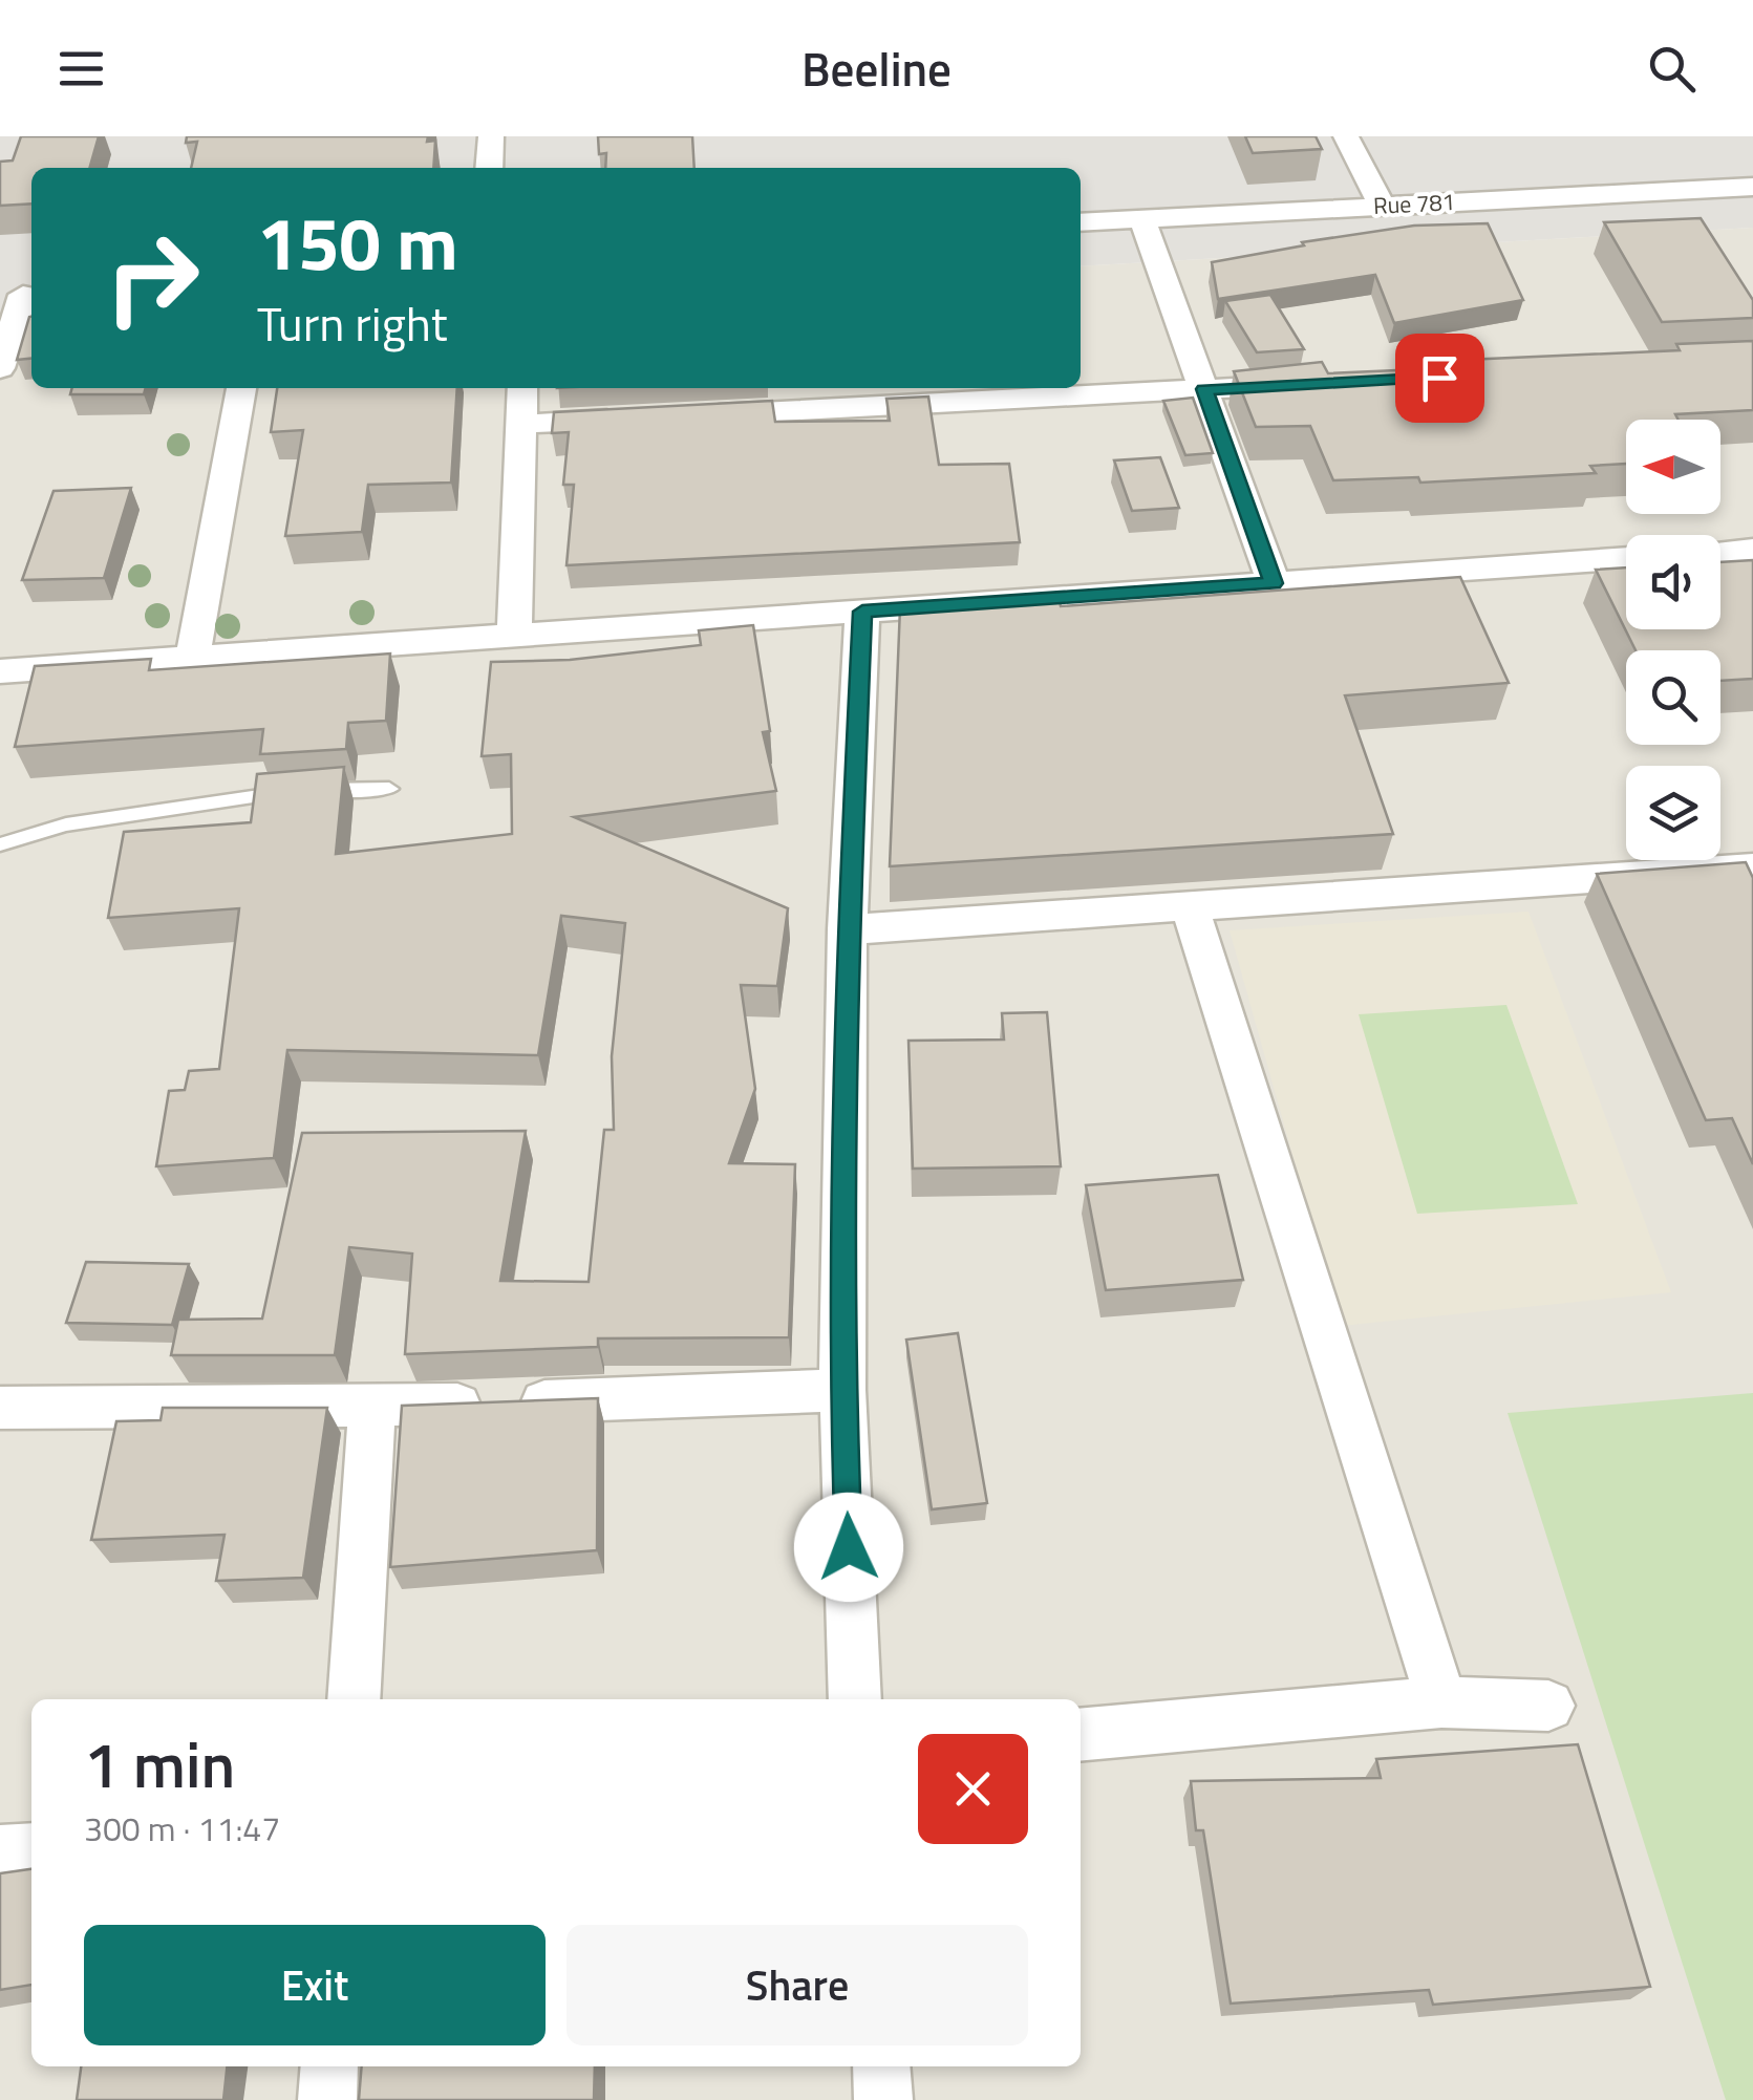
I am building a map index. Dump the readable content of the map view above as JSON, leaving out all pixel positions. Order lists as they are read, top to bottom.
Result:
{
  "streets": {
    "street": ["Rue 781"]
  },
  "north": "left",
  "page": {
    "header": "Beeline",
    "turn": ["150 m", "Turn right"],
    "heading": ["1 min", "300 m · 11:47"],
    "buttons": ["Exit", "Share"]
  }
}
